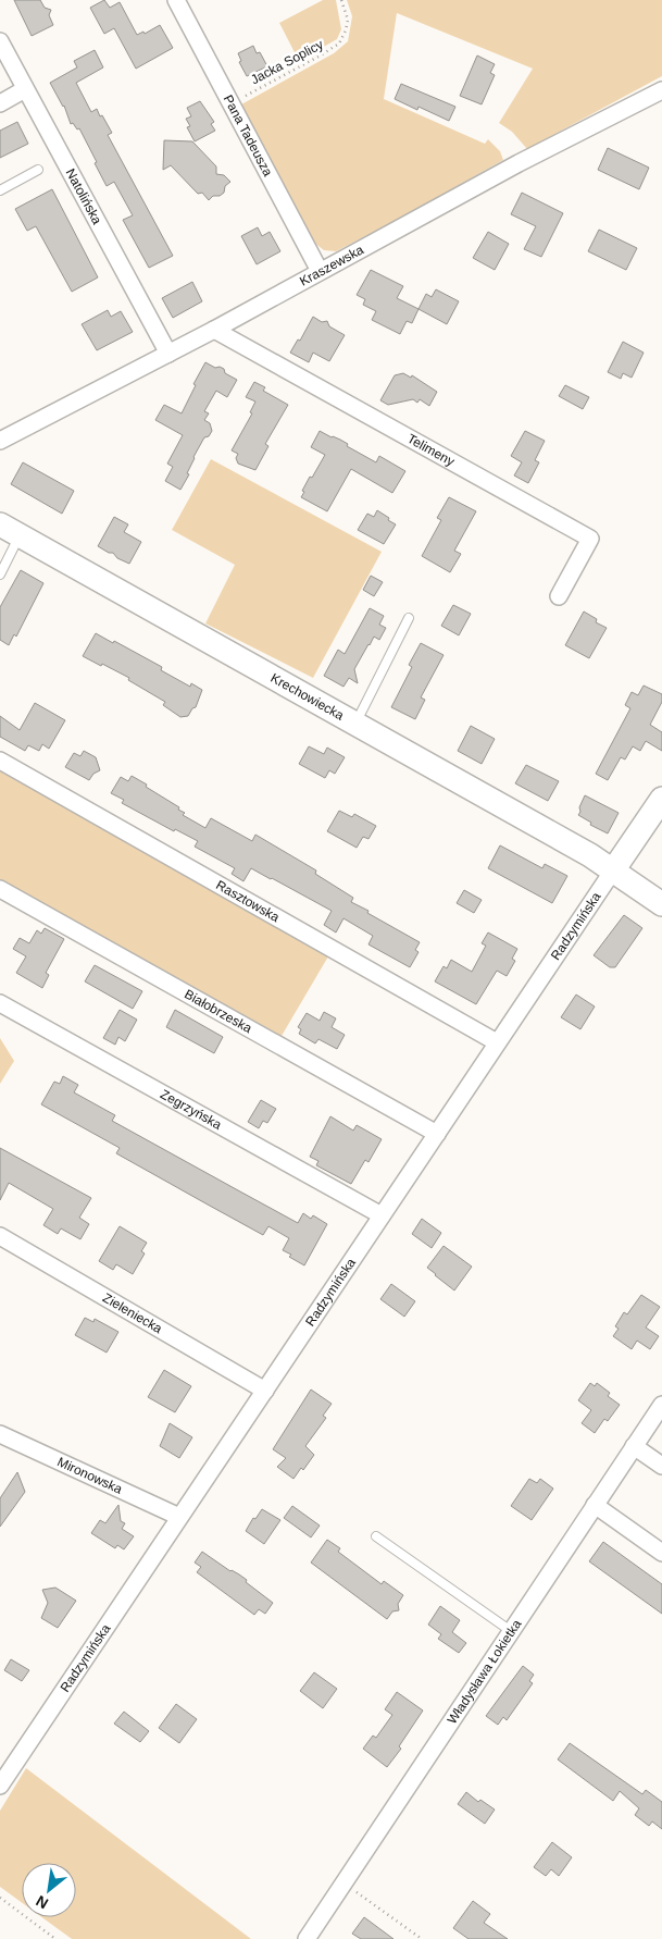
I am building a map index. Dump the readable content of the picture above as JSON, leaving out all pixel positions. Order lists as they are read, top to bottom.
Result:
{
  "streets": {
    "street": [
      "Pana Tadeusza",
      "Natolińska",
      "Kraszewska",
      "Telimeny",
      "Krechowiecka",
      "Rasztowska",
      "Radzymińska",
      "Białobrzeska",
      "Zegrzyńska",
      "Zieleniecka",
      "Mironowska",
      "Władysława Łokietka"
    ],
    "path": ["Jacka Soplicy"]
  },
  "crossings": [
    ["Jacka Soplicy", "Pana Tadeusza"],
    ["Pana Tadeusza", "Kraszewska"],
    ["Natolińska", "Kraszewska"],
    ["Kraszewska", "Telimeny"],
    ["Krechowiecka", "Radzymińska"],
    ["Rasztowska", "Radzymińska"],
    ["Radzymińska", "Białobrzeska"],
    ["Radzymińska", "Zegrzyńska"],
    ["Radzymińska", "Zieleniecka"],
    ["Radzymińska", "Mironowska"]
  ],
  "north": "bottom left"
}
